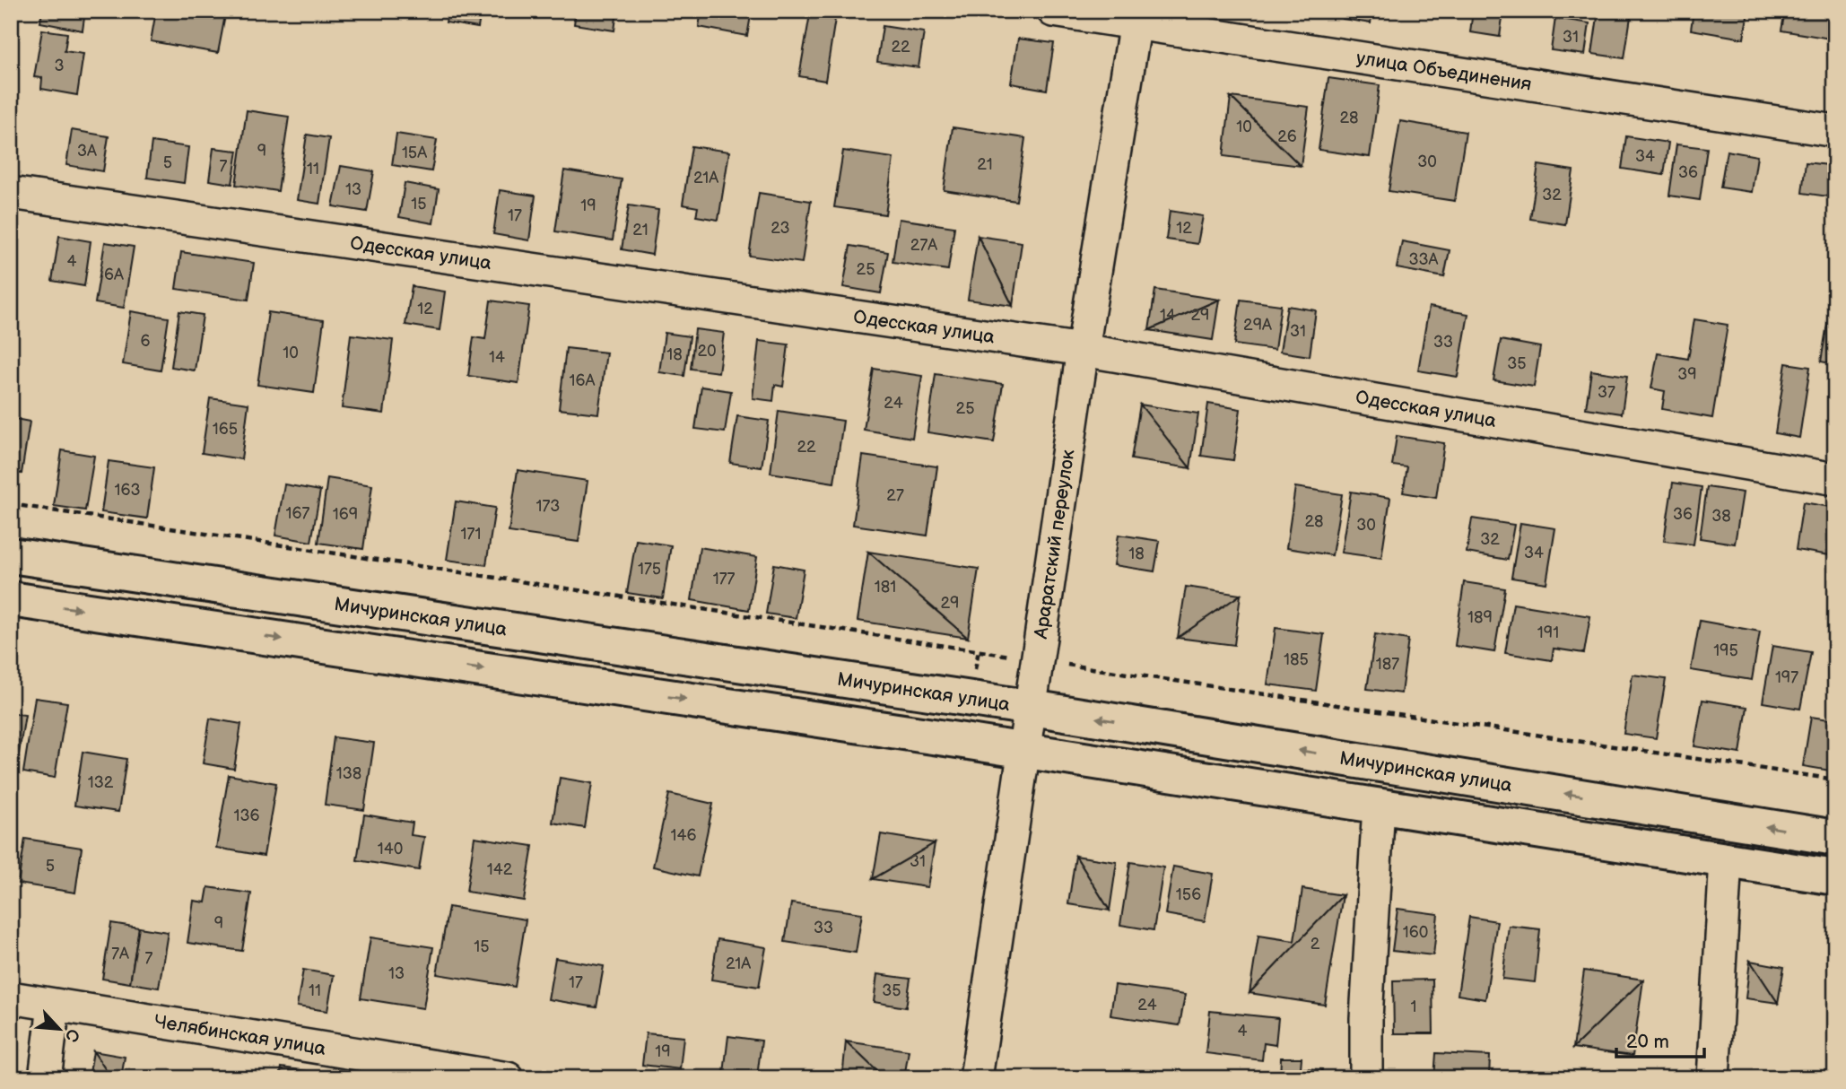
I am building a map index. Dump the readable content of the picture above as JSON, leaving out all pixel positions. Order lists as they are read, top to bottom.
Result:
{
  "streets": {
    "main road": ["Мичуринская улица"],
    "street": [
      "улица Объединения",
      "Одесская улица",
      "Араратский переулок",
      "Челябинская улица"
    ]
  },
  "crossings": [
    ["улица Объединения", "Араратский переулок"],
    ["Одесская улица", "Араратский переулок"],
    ["Араратский переулок", "Мичуринская улица"]
  ],
  "house_numbers": [
    "31",
    "22",
    "3",
    "28",
    "10",
    "26",
    "3А",
    "9",
    "15А",
    "34",
    "30",
    "5",
    "21",
    "7",
    "11",
    "36",
    "21А",
    "13",
    "32",
    "15",
    "19",
    "17",
    "23",
    "12",
    "21",
    "27А",
    "33А",
    "4",
    "25",
    "6А",
    "12",
    "14",
    "29",
    "29А",
    "31",
    "6",
    "33",
    "20",
    "10",
    "18",
    "14",
    "35",
    "39",
    "16А",
    "37",
    "24",
    "25",
    "165",
    "22",
    "163",
    "27",
    "173",
    "167",
    "169",
    "36",
    "38",
    "28",
    "30",
    "171",
    "32",
    "34",
    "18",
    "175",
    "177",
    "181",
    "29",
    "189",
    "191",
    "195",
    "185",
    "187",
    "197",
    "138",
    "132",
    "136",
    "146",
    "140",
    "31",
    "5",
    "142",
    "156",
    "9",
    "33",
    "160",
    "2",
    "15",
    "7А",
    "7",
    "21А",
    "13",
    "17",
    "11",
    "35",
    "24",
    "1",
    "4",
    "19"
  ],
  "scale_bar": "20 m",
  "north": "bottom right"
}
